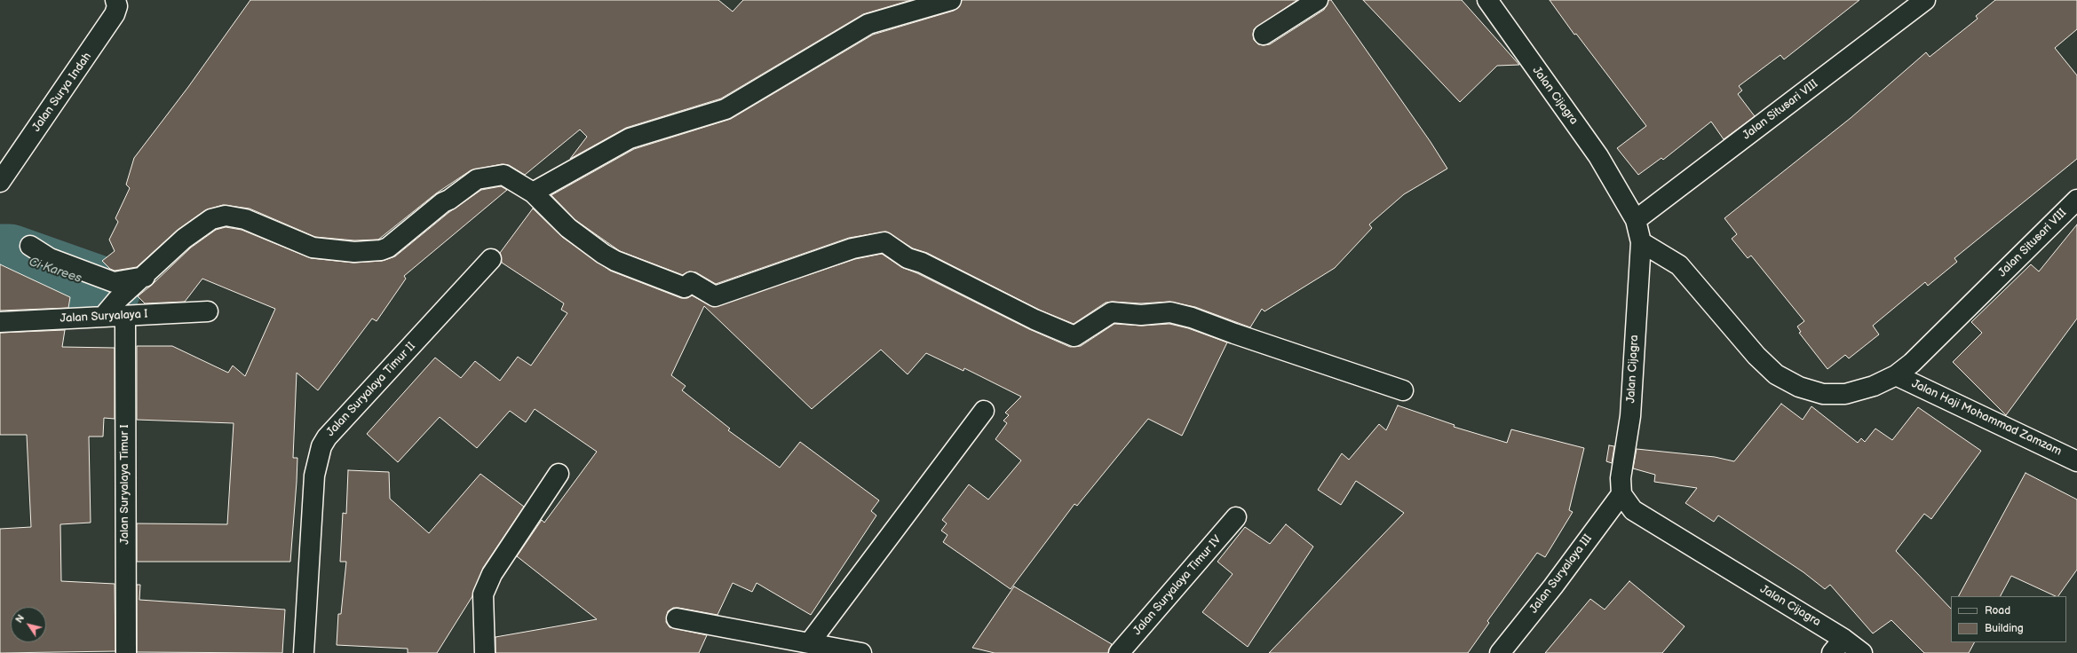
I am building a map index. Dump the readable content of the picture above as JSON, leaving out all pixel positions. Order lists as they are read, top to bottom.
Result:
{
  "streets": {
    "street": [
      "Jalan Surya Indah",
      "Jalan Cijagra",
      "Jalan Situsari VIII",
      "Jalan Suryalaya I",
      "Jalan Suryalaya Timur II",
      "Jalan Haji Mohammad Zamzam",
      "Jalan Suryalaya Timur I",
      "Jalan Suryalaya III",
      "Jalan Suryalaya Timur IV"
    ]
  },
  "crossings": [
    ["Jalan Cijagra", "Jalan Situsari VIII"],
    ["Jalan Cijagra", "Jalan Suryalaya III"],
    ["Jalan Situsari VIII", "Jalan Haji Mohammad Zamzam"],
    ["Jalan Suryalaya I", "Jalan Suryalaya Timur I"]
  ],
  "water": ["Ci Karees"],
  "legend": ["Road", "Building"],
  "north": "top left"
}
